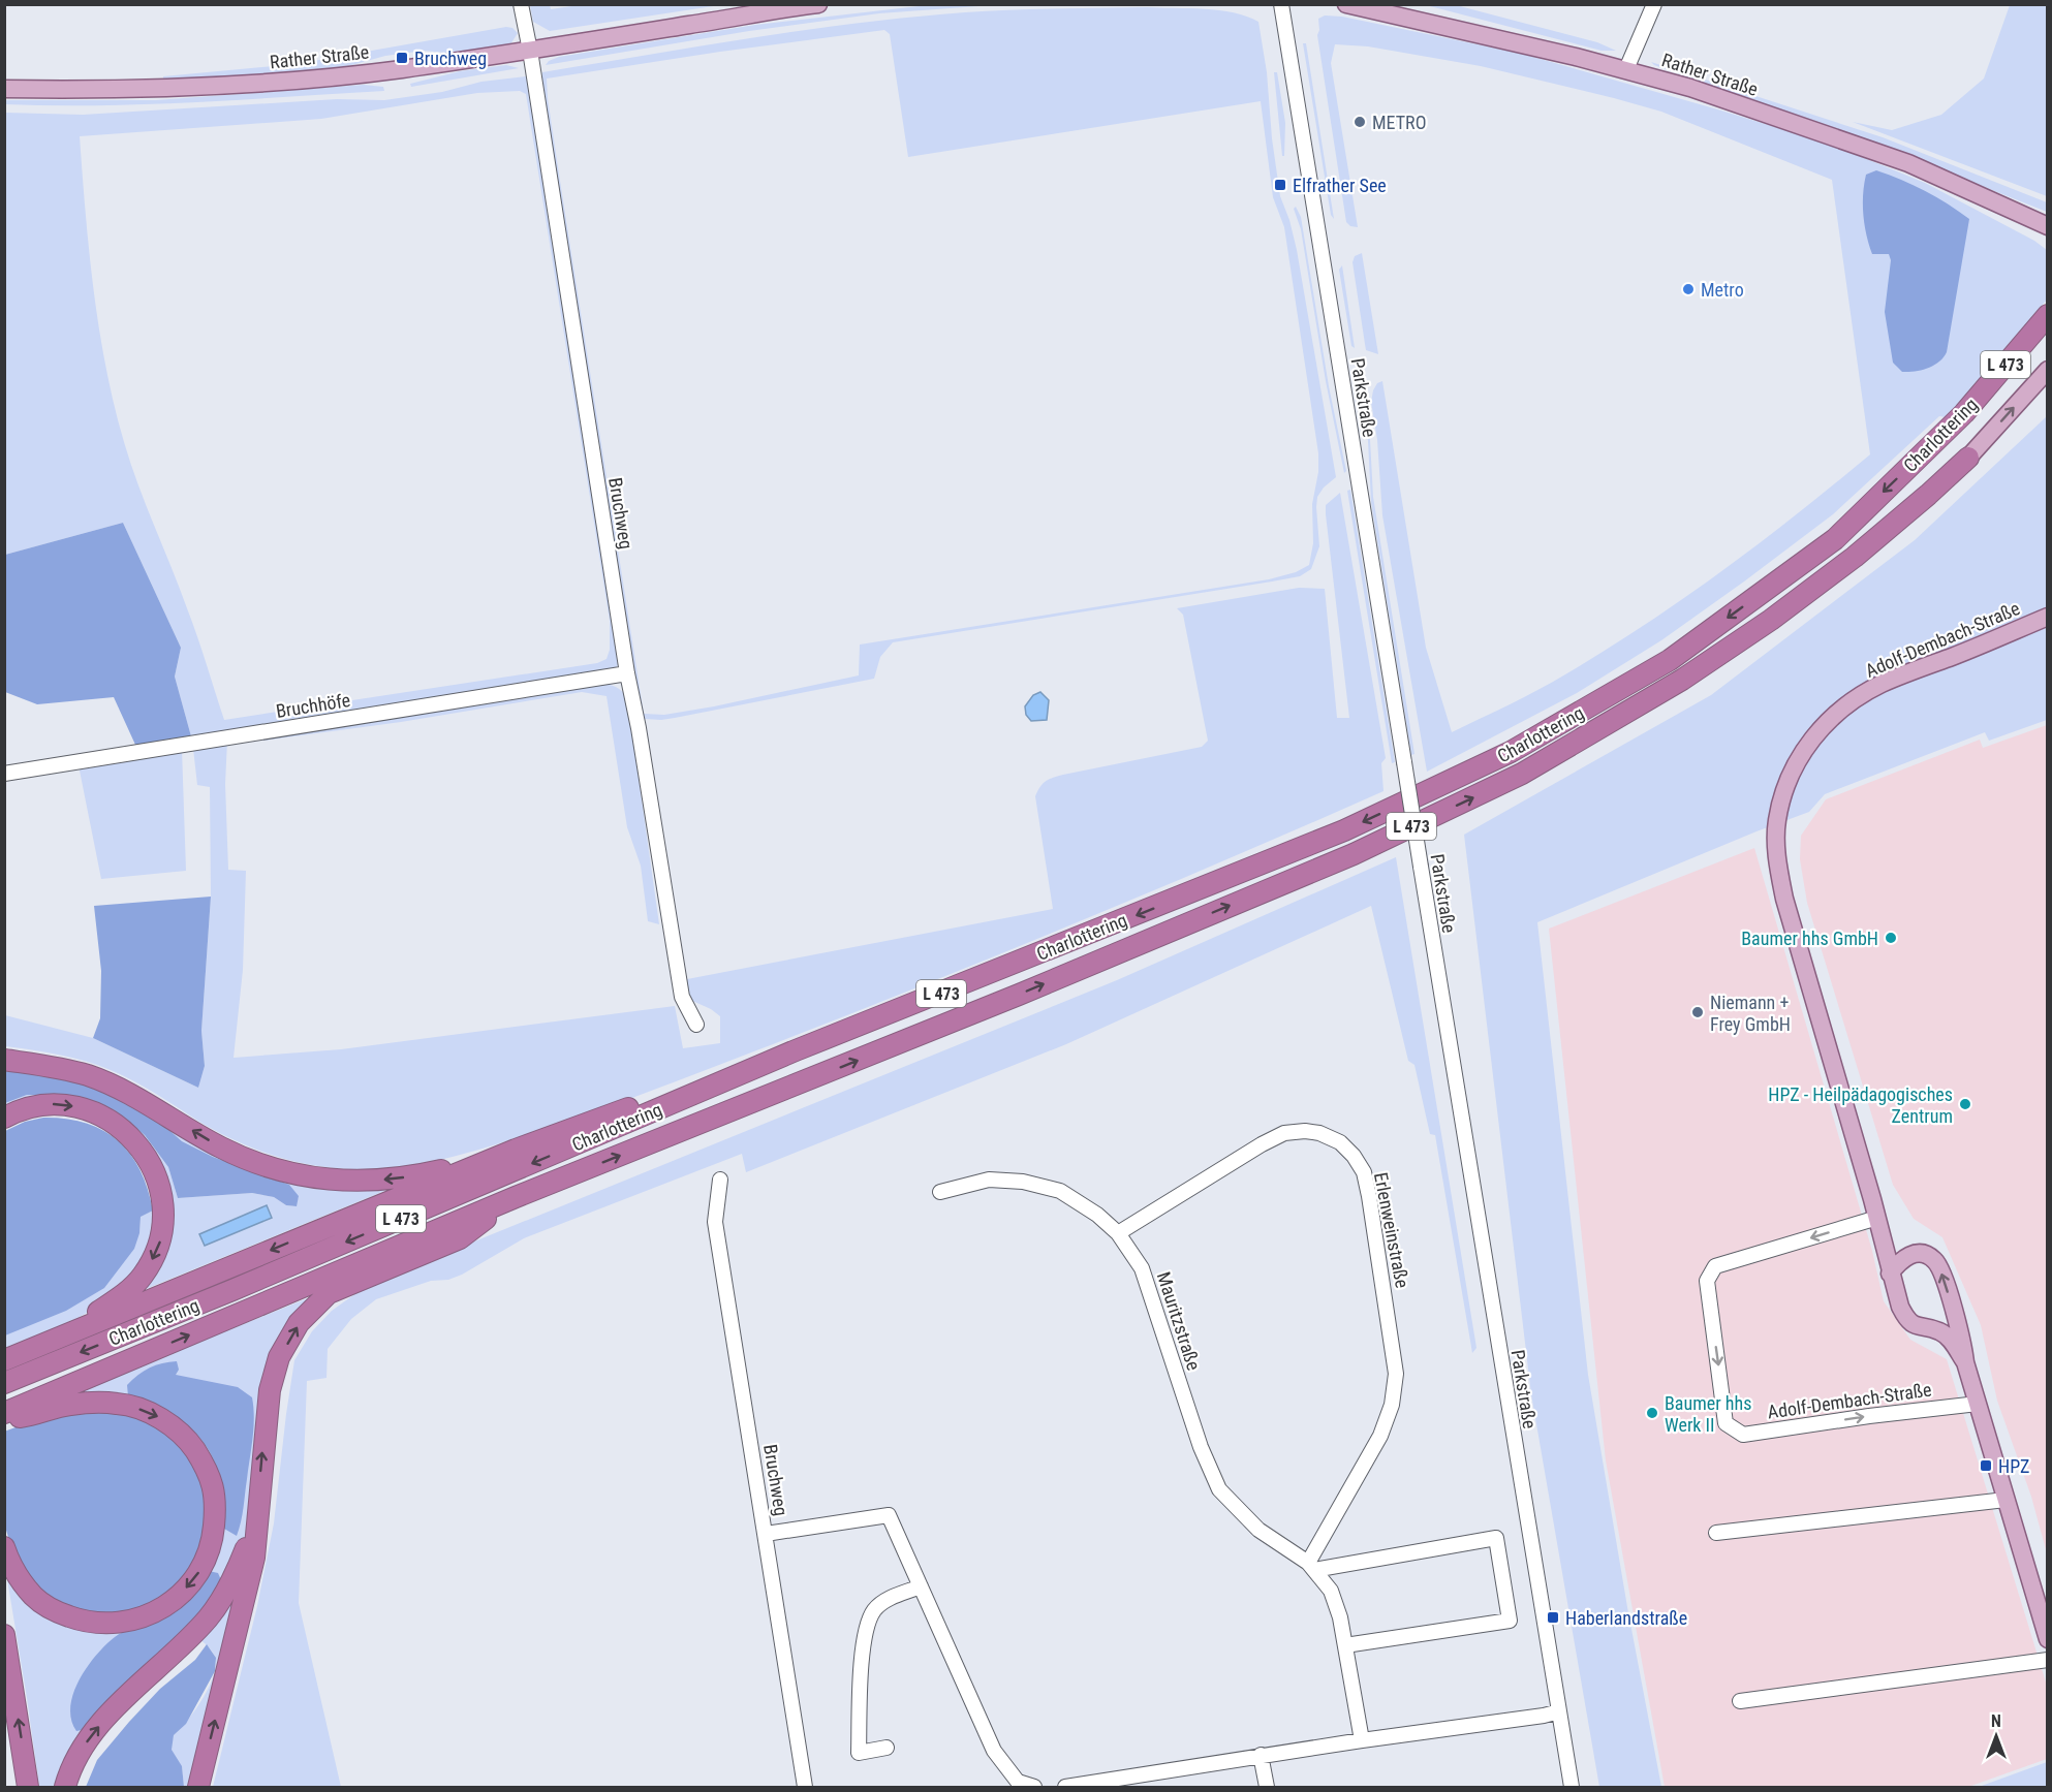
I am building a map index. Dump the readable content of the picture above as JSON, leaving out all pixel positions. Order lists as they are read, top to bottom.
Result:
{
  "streets": {
    "highway": ["L 473", "Charlottering"],
    "main road": ["Rather Straße", "Adolf-Dembach-Straße"],
    "street": [
      "Parkstraße",
      "Bruchweg",
      "Bruchhöfe",
      "Erlenweinstraße",
      "Mauritzstraße"
    ]
  },
  "crossings": [
    ["Rather Straße", "Bruchweg"],
    ["Bruchweg", "Bruchhöfe"],
    ["Erlenweinstraße", "Mauritzstraße"]
  ],
  "places": {
    "transit": [
      "Bruchweg",
      "Elfrather See",
      "HPZ",
      "Haberlandstraße"
    ],
    "other": [
      "METRO",
      "Metro",
      "Baumer hhs GmbH",
      "Niemann + Frey GmbH",
      "HPZ - Heilpädagogisches Zentrum",
      "Baumer hhs Werk II"
    ]
  },
  "north": "top"
}
